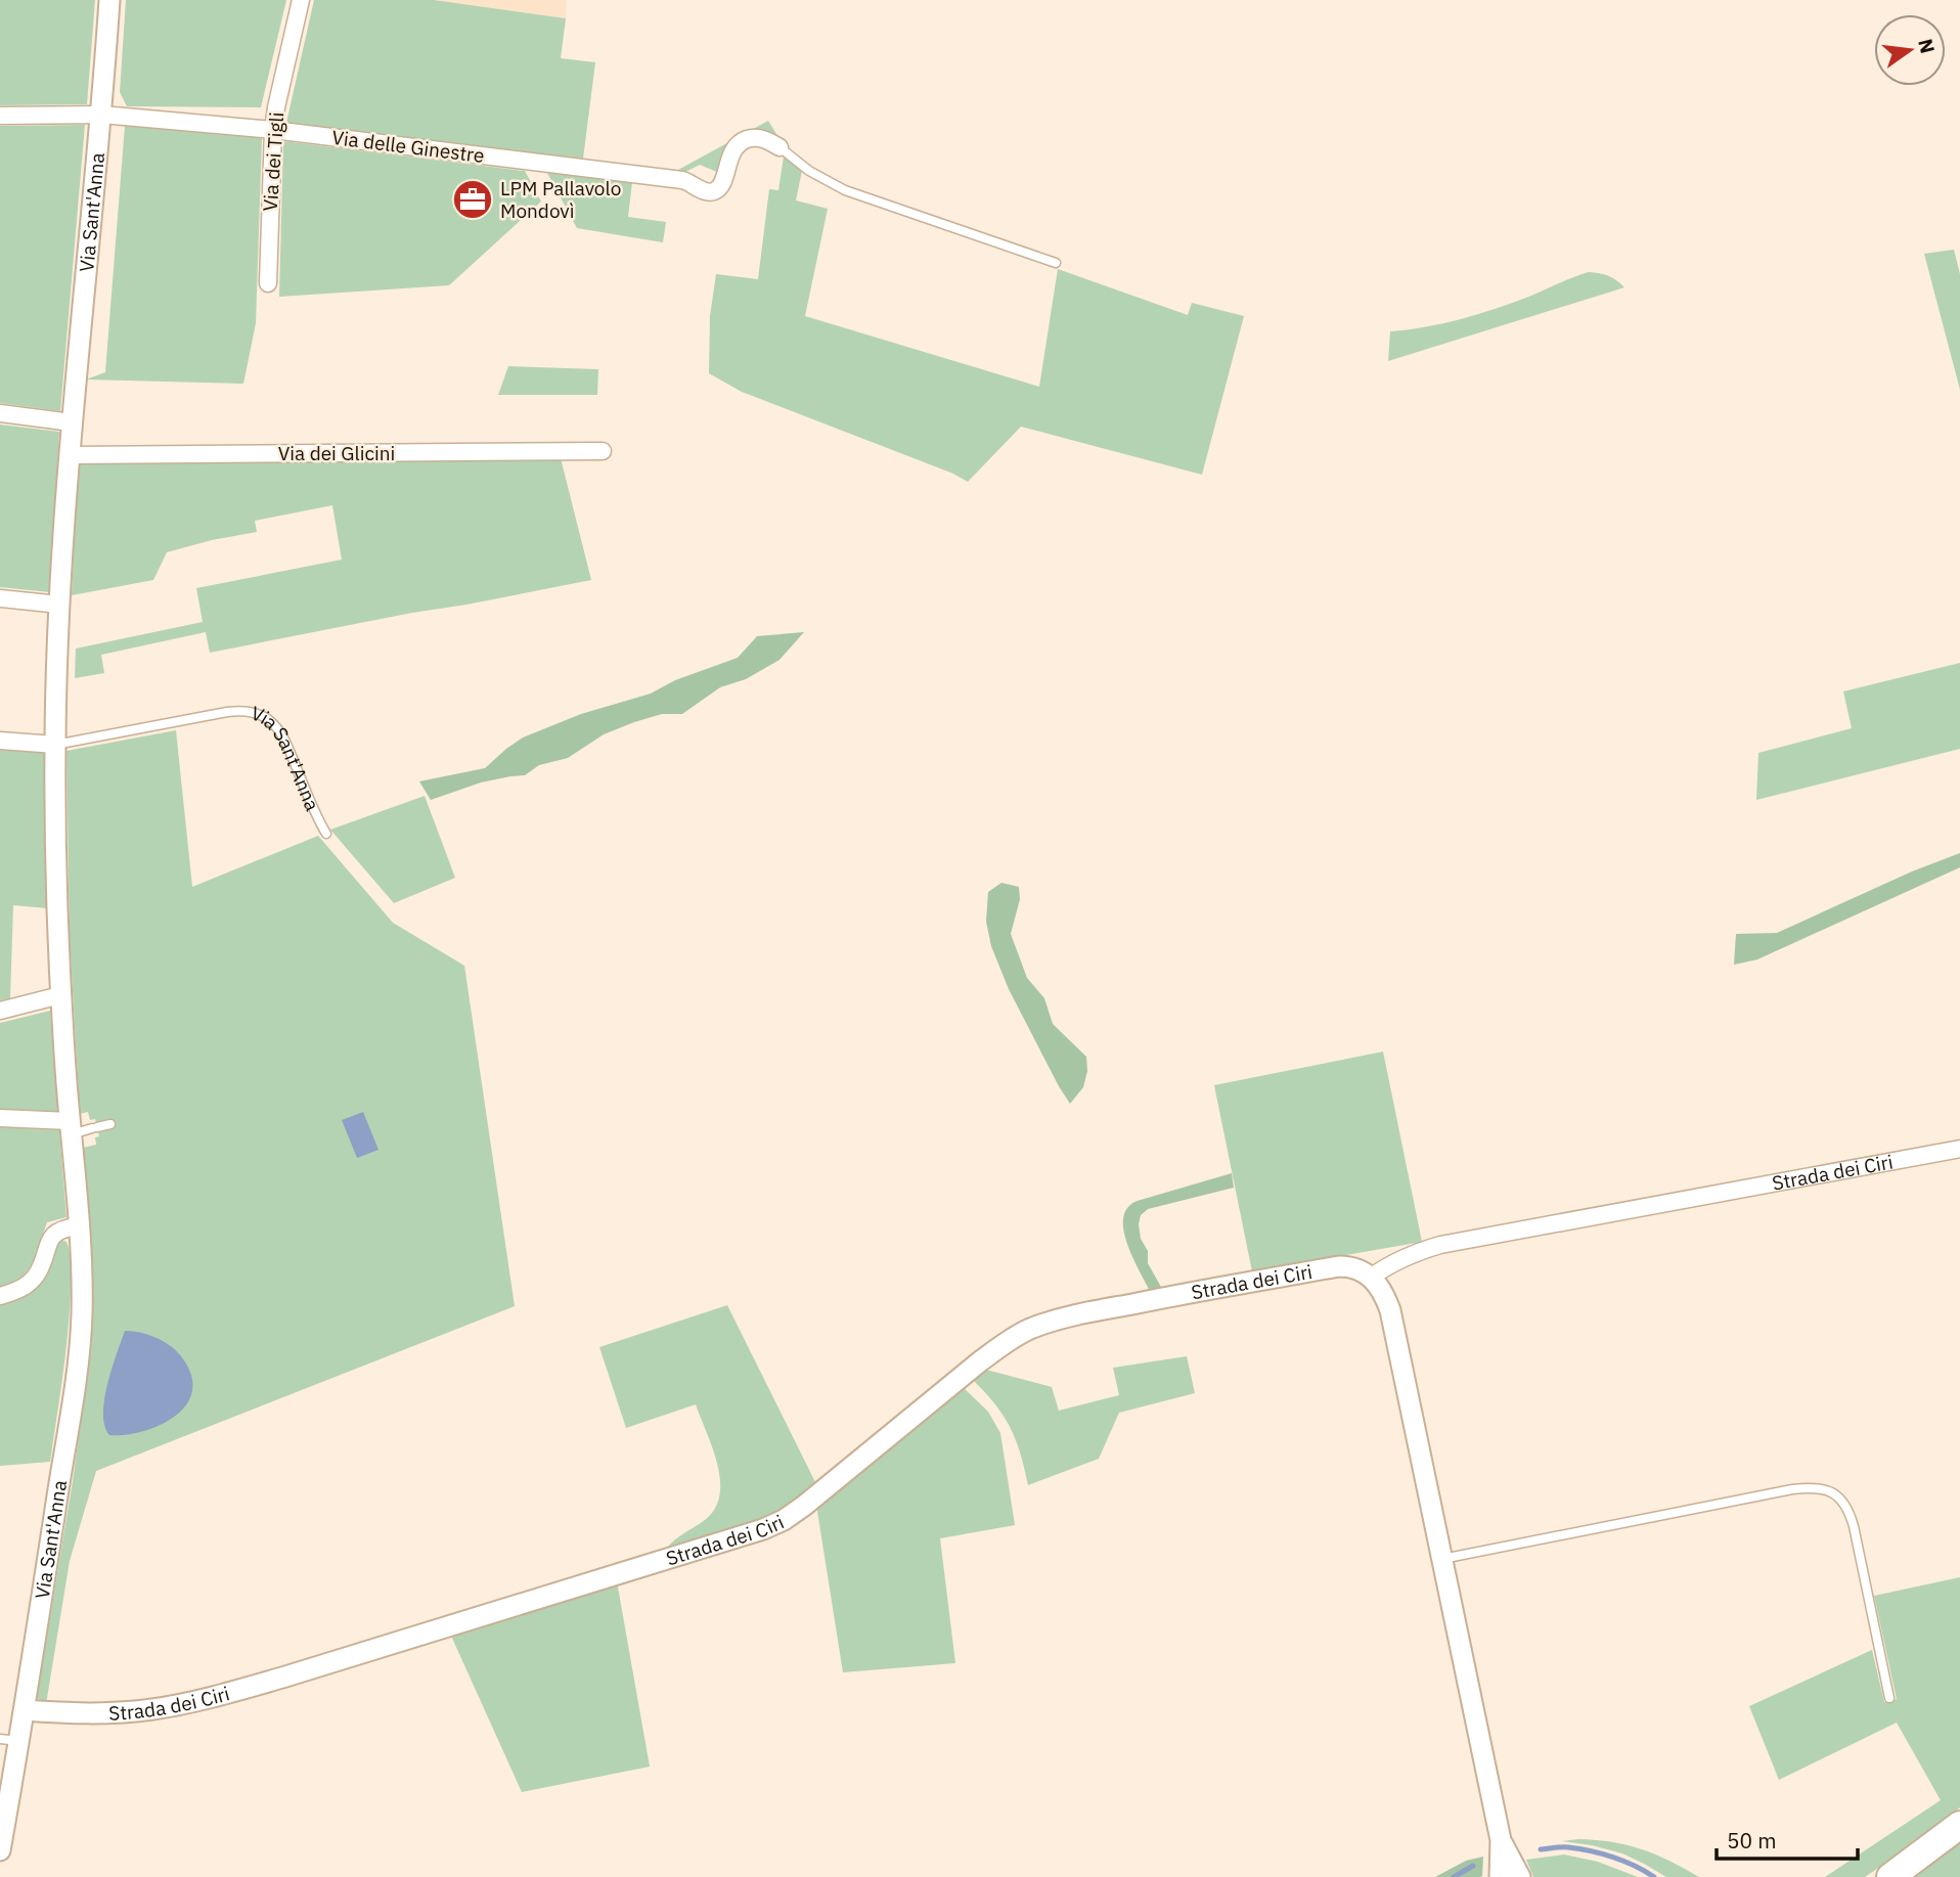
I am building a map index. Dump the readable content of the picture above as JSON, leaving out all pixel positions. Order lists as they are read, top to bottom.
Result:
{
  "streets": {
    "street": [
      "Via delle Ginestre",
      "Via dei Tigli",
      "Via Sant'Anna",
      "Via dei Glicini",
      "Strada dei Ciri"
    ]
  },
  "crossings": [
    ["Via delle Ginestre", "Via dei Tigli"],
    ["Via delle Ginestre", "Via Sant'Anna"],
    ["Via Sant'Anna", "Via dei Glicini"],
    ["Via Sant'Anna", "Strada dei Ciri"]
  ],
  "places": {
    "office": ["LPM Pallavolo Mondovì"]
  },
  "scale_bar": "50 m",
  "north": "right"
}
